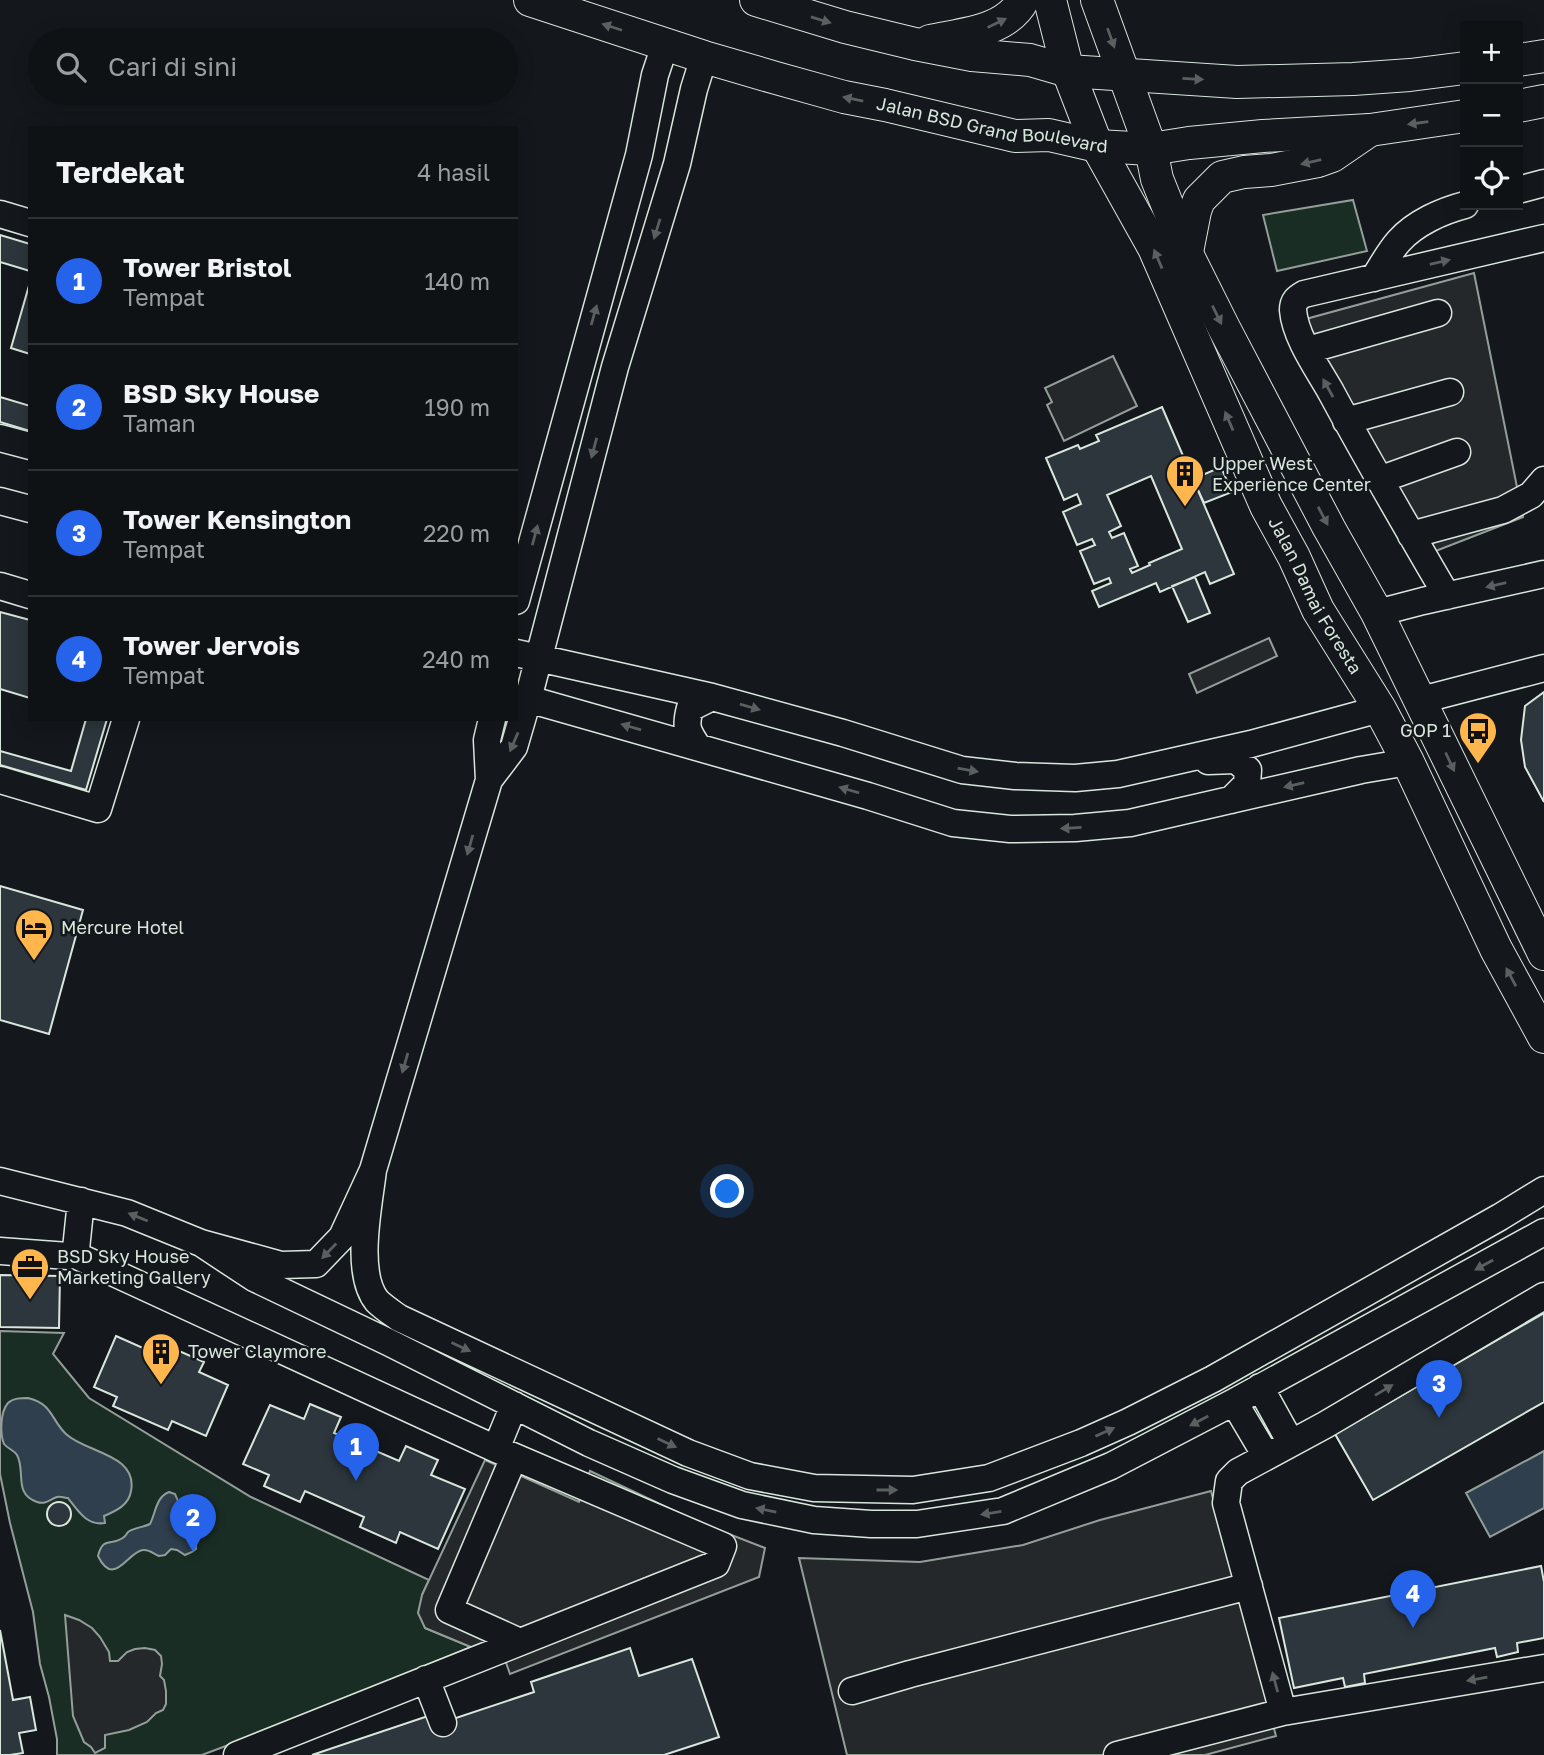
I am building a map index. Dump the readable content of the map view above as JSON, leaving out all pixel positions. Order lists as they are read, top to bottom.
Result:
{
  "streets": {
    "main road": ["Jalan BSD Grand Boulevard", "Jalan Damai Foresta"]
  },
  "crossings": [
    ["Jalan BSD Grand Boulevard", "Jalan Damai Foresta"]
  ],
  "places": {
    "building": ["Upper West Experience Center", "Tower Claymore"],
    "bus stop": ["GOP 1"],
    "hotel": ["Mercure Hotel"],
    "office": ["BSD Sky House Marketing Gallery"]
  },
  "page": {
    "map_buttons": ["+", "−"],
    "search": "Cari di sini",
    "heading": ["Terdekat", "4 hasil"],
    "list": [
      {
        "mark": "1",
        "name": "Tower Bristol",
        "note": "Tempat",
        "value": "140 m"
      },
      {
        "mark": "2",
        "name": "BSD Sky House",
        "note": "Taman",
        "value": "190 m"
      },
      {
        "mark": "3",
        "name": "Tower Kensington",
        "note": "Tempat",
        "value": "220 m"
      },
      {
        "mark": "4",
        "name": "Tower Jervois",
        "note": "Tempat",
        "value": "240 m"
      }
    ],
    "pins": [
      "3",
      "1",
      "2",
      "4"
    ]
  }
}
